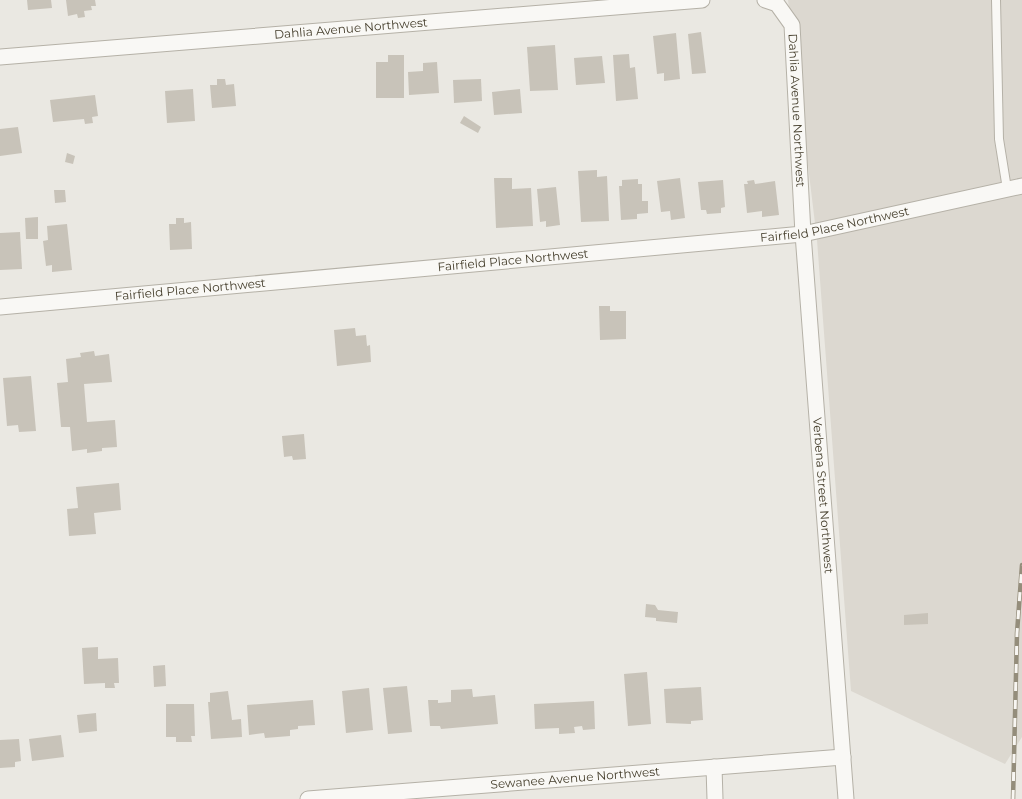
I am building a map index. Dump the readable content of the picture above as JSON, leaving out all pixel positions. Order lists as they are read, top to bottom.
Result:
{
  "streets": {
    "street": [
      "Dahlia Avenue Northwest",
      "Fairfield Place Northwest",
      "Verbena Street Northwest",
      "Sewanee Avenue Northwest"
    ]
  },
  "crossings": [
    ["Dahlia Avenue Northwest", "Fairfield Place Northwest"],
    ["Dahlia Avenue Northwest", "Verbena Street Northwest"],
    ["Fairfield Place Northwest", "Verbena Street Northwest"],
    ["Verbena Street Northwest", "Sewanee Avenue Northwest"]
  ]
}
